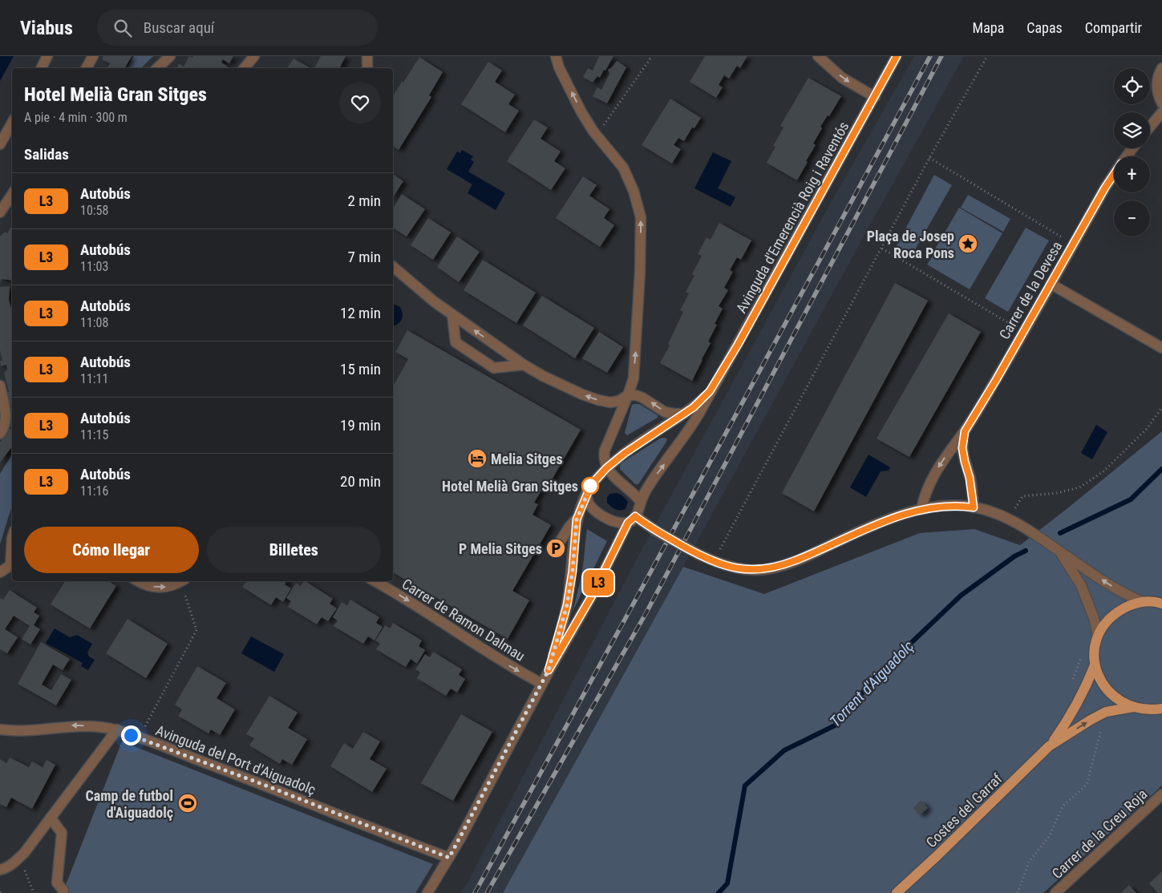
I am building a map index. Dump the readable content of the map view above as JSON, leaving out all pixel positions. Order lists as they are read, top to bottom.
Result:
{
  "streets": {
    "main road": ["Costes del Garraf"],
    "street": [
      "Avinguda d'Emerencià Roig i Raventós",
      "Carrer de la Devesa",
      "Carrer de Ramon Dalmau",
      "Avinguda del Port d'Aiguadolç",
      "Carrer de la Creu Roja"
    ]
  },
  "one_way": ["Carrer de Ramon Dalmau"],
  "water": ["Torrent d'Aiguadolç"],
  "places": {
    "place": ["Plaça de Josep Roca Pons"],
    "hotel": ["Melia Sitges"],
    "other": ["Hotel Melià Gran Sitges"],
    "parking": ["P Melia Sitges"],
    "sports": ["Camp de futbol d'Aiguadolç"]
  },
  "lines": ["bus line L3"],
  "page": {
    "header": "Viabus",
    "search": "Buscar aquí",
    "nav": ["Mapa", "Capas", "Compartir"],
    "on_map": "L3",
    "map_buttons": ["+", "−"],
    "heading": [
      ["Hotel Melià Gran Sitges", "A pie · 4 min · 300 m"],
      "Salidas"
    ],
    "list": [
      {
        "mark": "L3",
        "name": "Autobús",
        "note": "10:58",
        "value": "2 min"
      },
      {
        "mark": "L3",
        "name": "Autobús",
        "note": "11:03",
        "value": "7 min"
      },
      {
        "mark": "L3",
        "name": "Autobús",
        "note": "11:08",
        "value": "12 min"
      },
      {
        "mark": "L3",
        "name": "Autobús",
        "note": "11:11",
        "value": "15 min"
      },
      {
        "mark": "L3",
        "name": "Autobús",
        "note": "11:15",
        "value": "19 min"
      },
      {
        "mark": "L3",
        "name": "Autobús",
        "note": "11:16",
        "value": "20 min"
      }
    ],
    "buttons": ["Cómo llegar", "Billetes"]
  }
}
